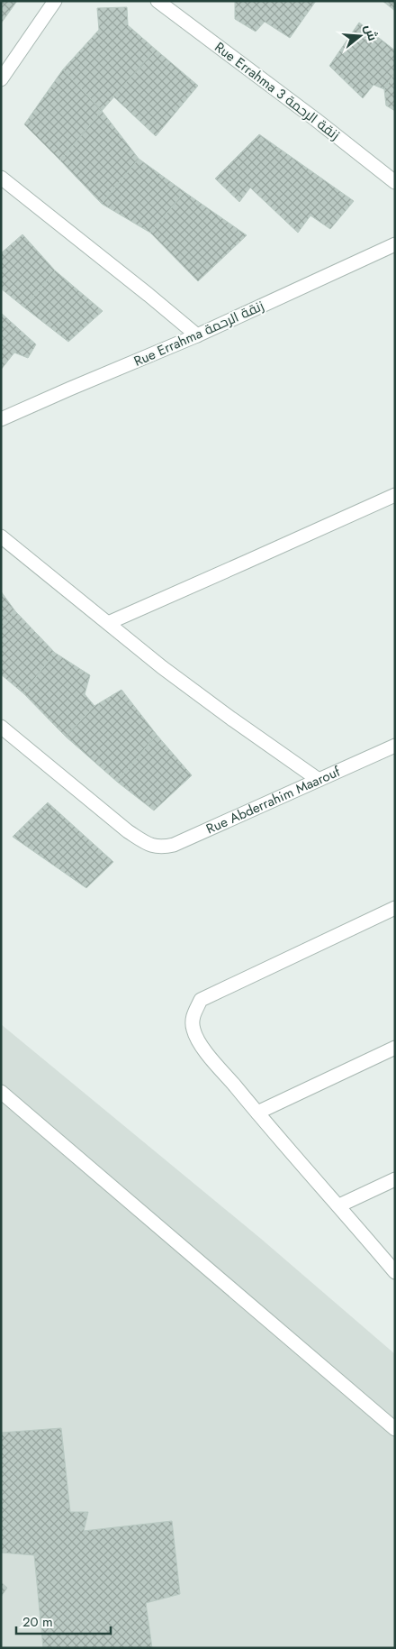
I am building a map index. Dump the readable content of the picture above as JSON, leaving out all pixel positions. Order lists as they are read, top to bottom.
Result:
{
  "streets": {
    "street": ["Rue Errahma 3 زنقة الرحمة", "Rue Errahma زنقة الرحمة", "Rue Abderrahim Maarouf"]
  },
  "scale_bar": "20 m",
  "north": "right"
}
